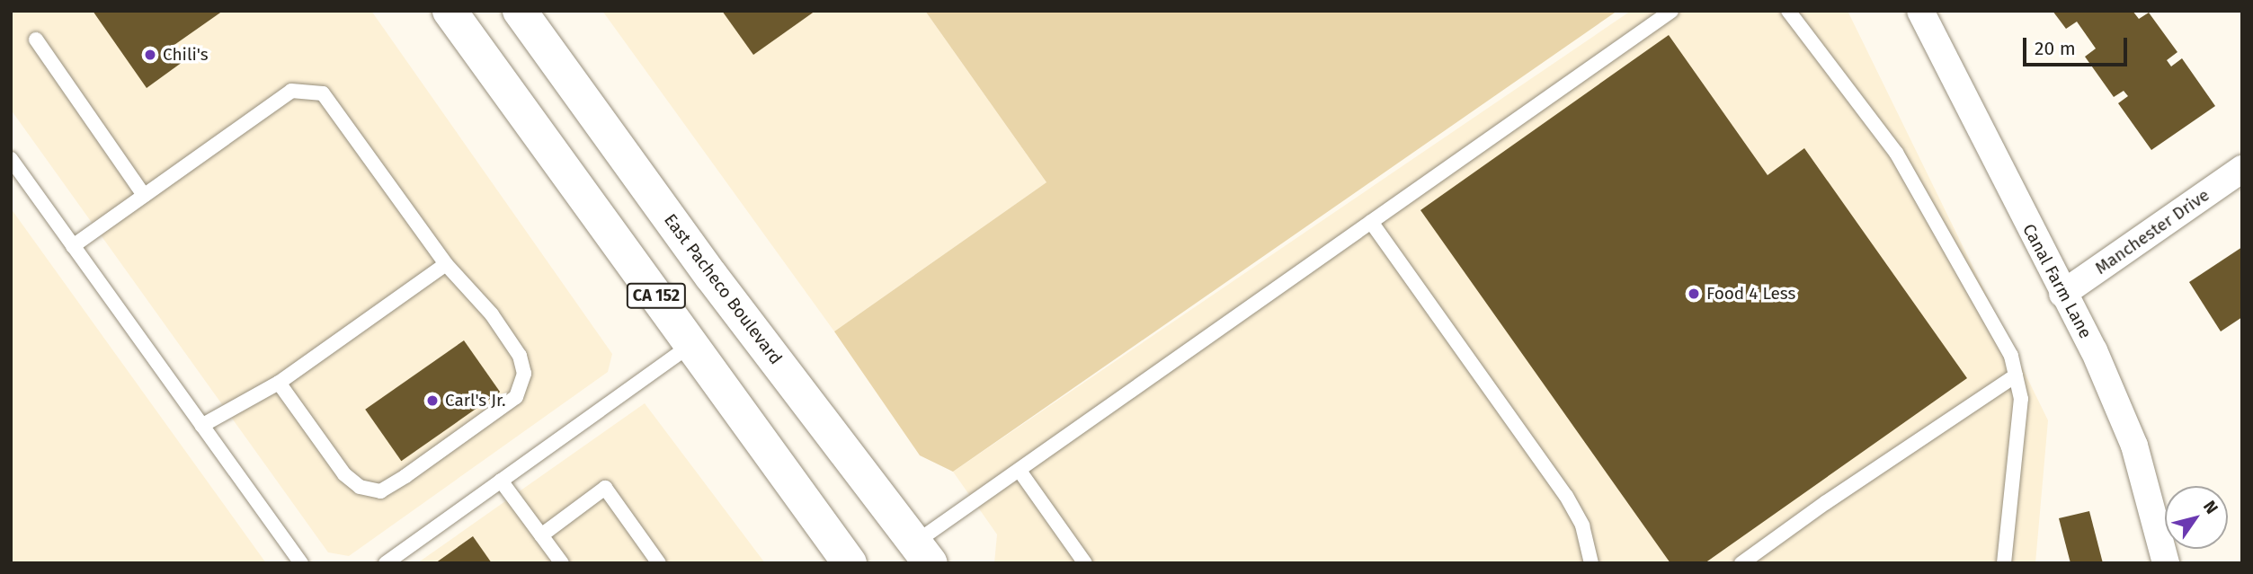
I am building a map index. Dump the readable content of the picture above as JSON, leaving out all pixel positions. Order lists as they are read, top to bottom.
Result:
{
  "streets": {
    "highway": ["East Pacheco Boulevard", "CA 152"],
    "street": ["Manchester Drive", "Canal Farm Lane"]
  },
  "crossings": [
    ["Manchester Drive", "Canal Farm Lane"]
  ],
  "places": ["Chili's", "Food 4 Less", "Carl's Jr."],
  "scale_bar": "20 m",
  "north": "top right"
}
